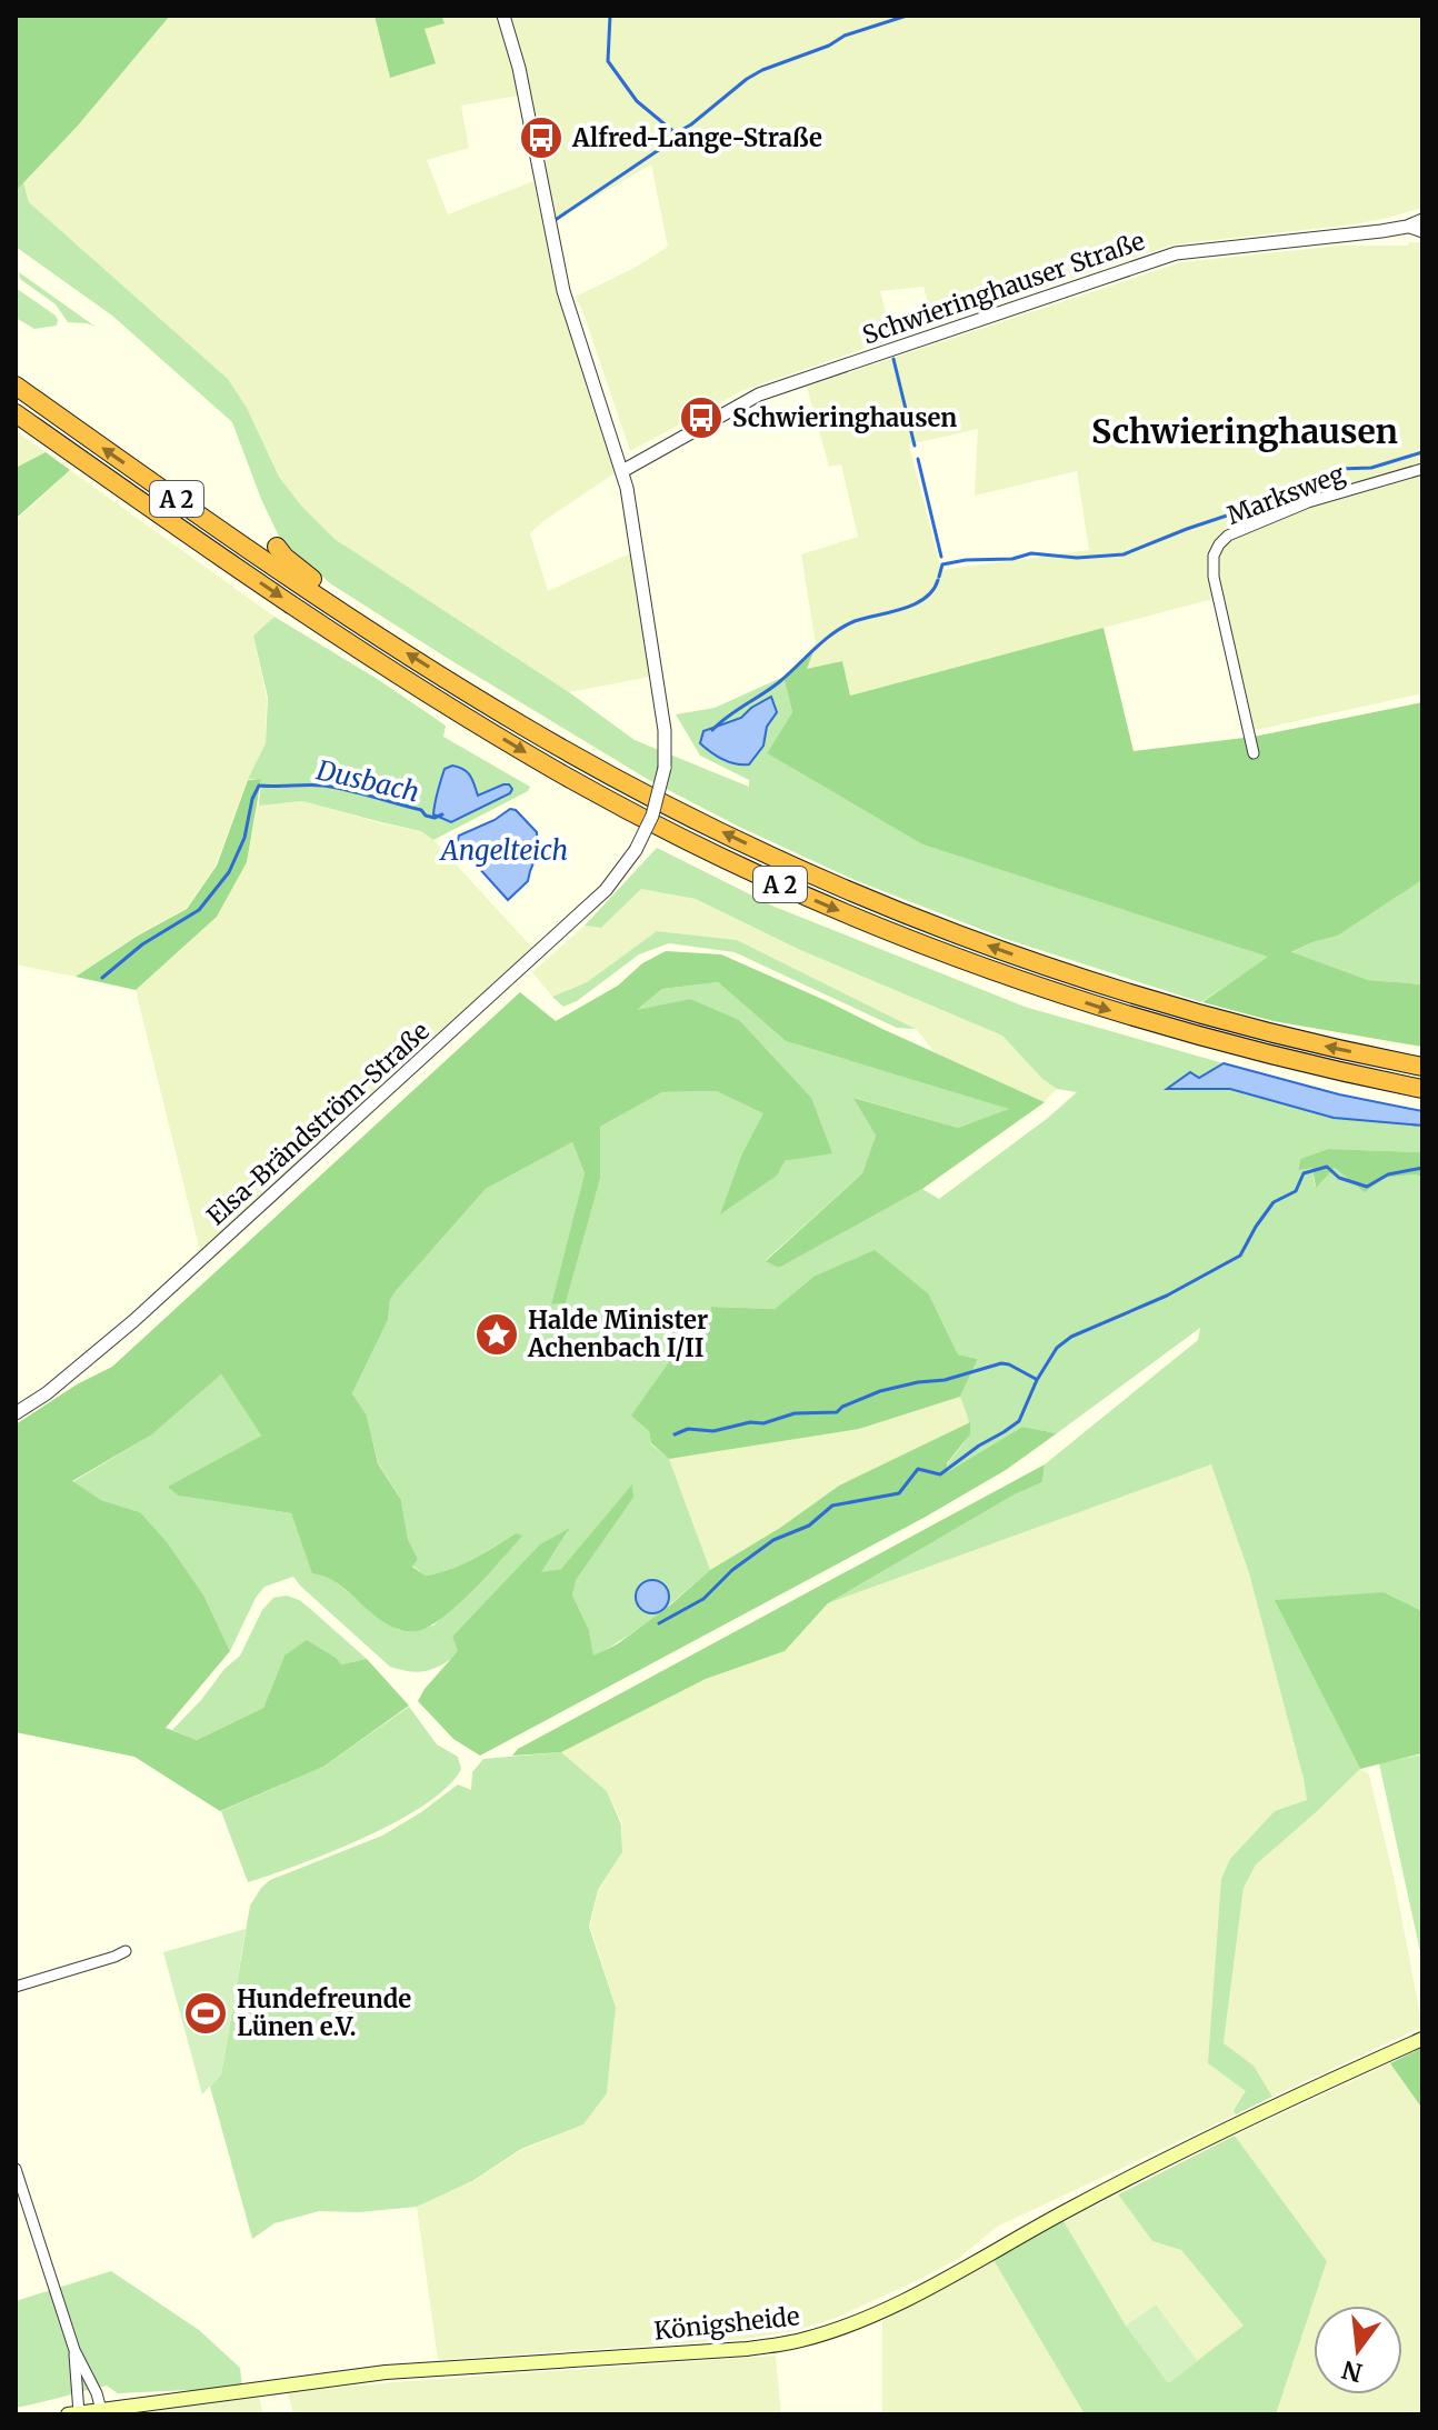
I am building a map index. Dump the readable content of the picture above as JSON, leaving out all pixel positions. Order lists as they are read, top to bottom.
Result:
{
  "streets": {
    "highway": ["A 2"],
    "main road": ["Königsheide"],
    "street": ["Schwieringhauser Straße", "Marksweg", "Elsa-Brändström-Straße"]
  },
  "crossings": [
    ["Schwieringhauser Straße", "Elsa-Brändström-Straße"]
  ],
  "districts": ["Schwieringhausen"],
  "water": ["Dusbach", "Angelteich"],
  "places": {
    "bus stop": ["Alfred-Lange-Straße", "Schwieringhausen"],
    "place": ["Halde Minister Achenbach I/II"],
    "sports": ["Hundefreunde Lünen e.V."]
  },
  "north": "bottom"
}
